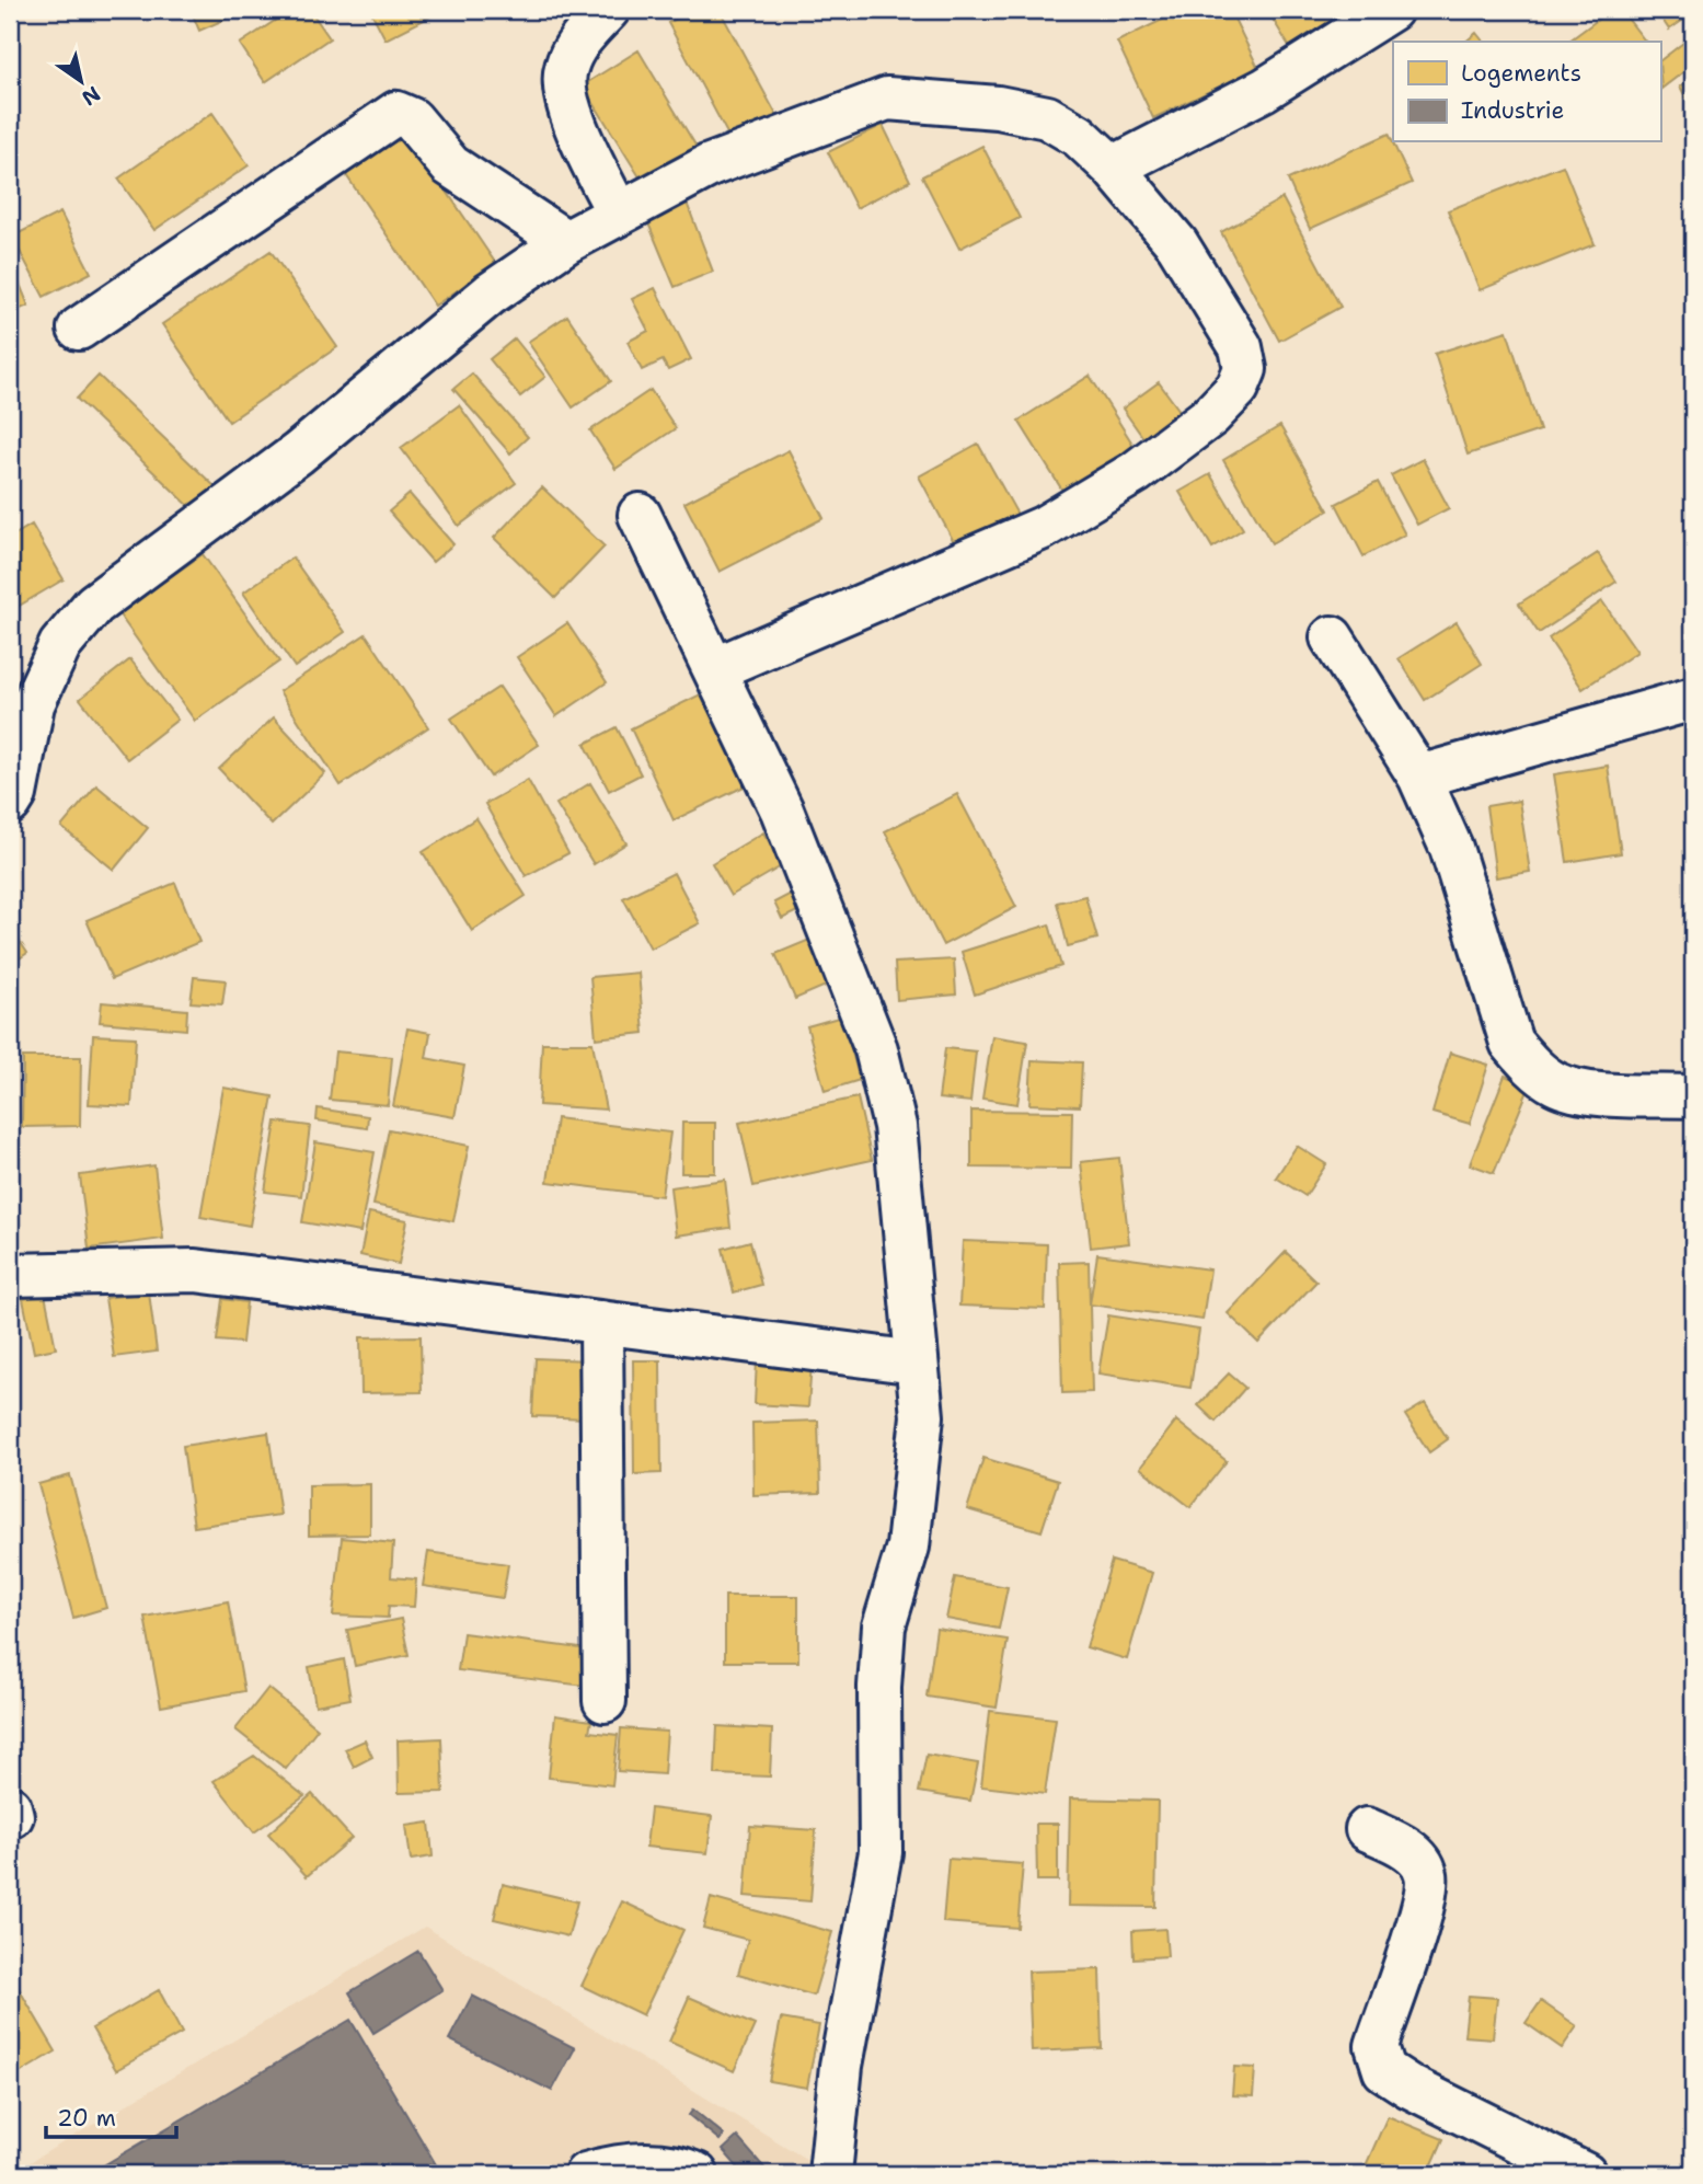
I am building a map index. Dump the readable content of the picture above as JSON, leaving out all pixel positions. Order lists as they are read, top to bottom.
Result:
{
  "legend": ["Logements", "Industrie"],
  "scale_bar": "20 m",
  "north": "bottom right"
}
